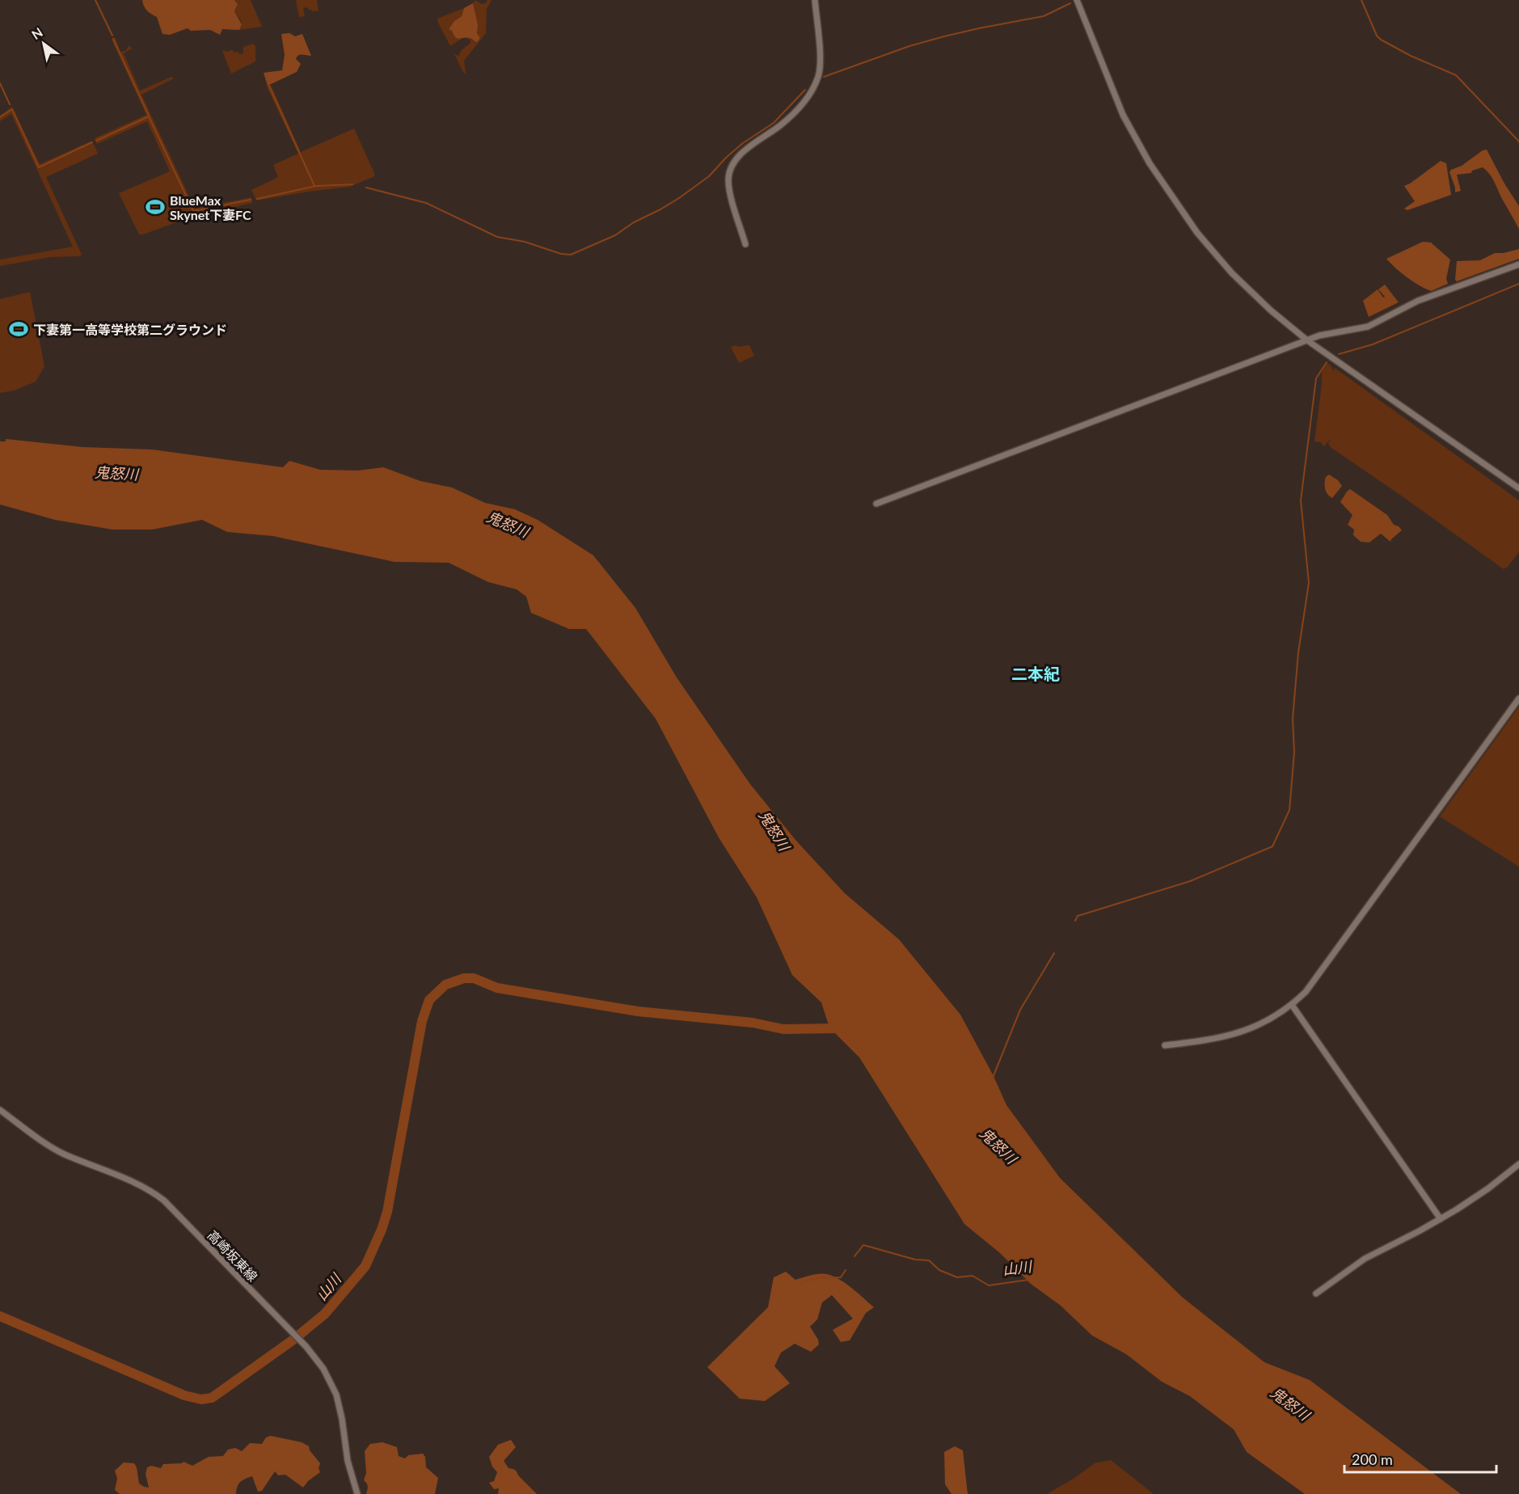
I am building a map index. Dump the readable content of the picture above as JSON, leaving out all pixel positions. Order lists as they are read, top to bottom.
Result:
{
  "streets": {
    "street": ["高崎坂東線"]
  },
  "districts": ["二本紀"],
  "water": ["鬼怒川", "山川"],
  "places": {
    "sports": ["BlueMax Skynet下妻FC", "下妻第一高等学校第二グラウンド"]
  },
  "scale_bar": "200 m",
  "north": "top left"
}
